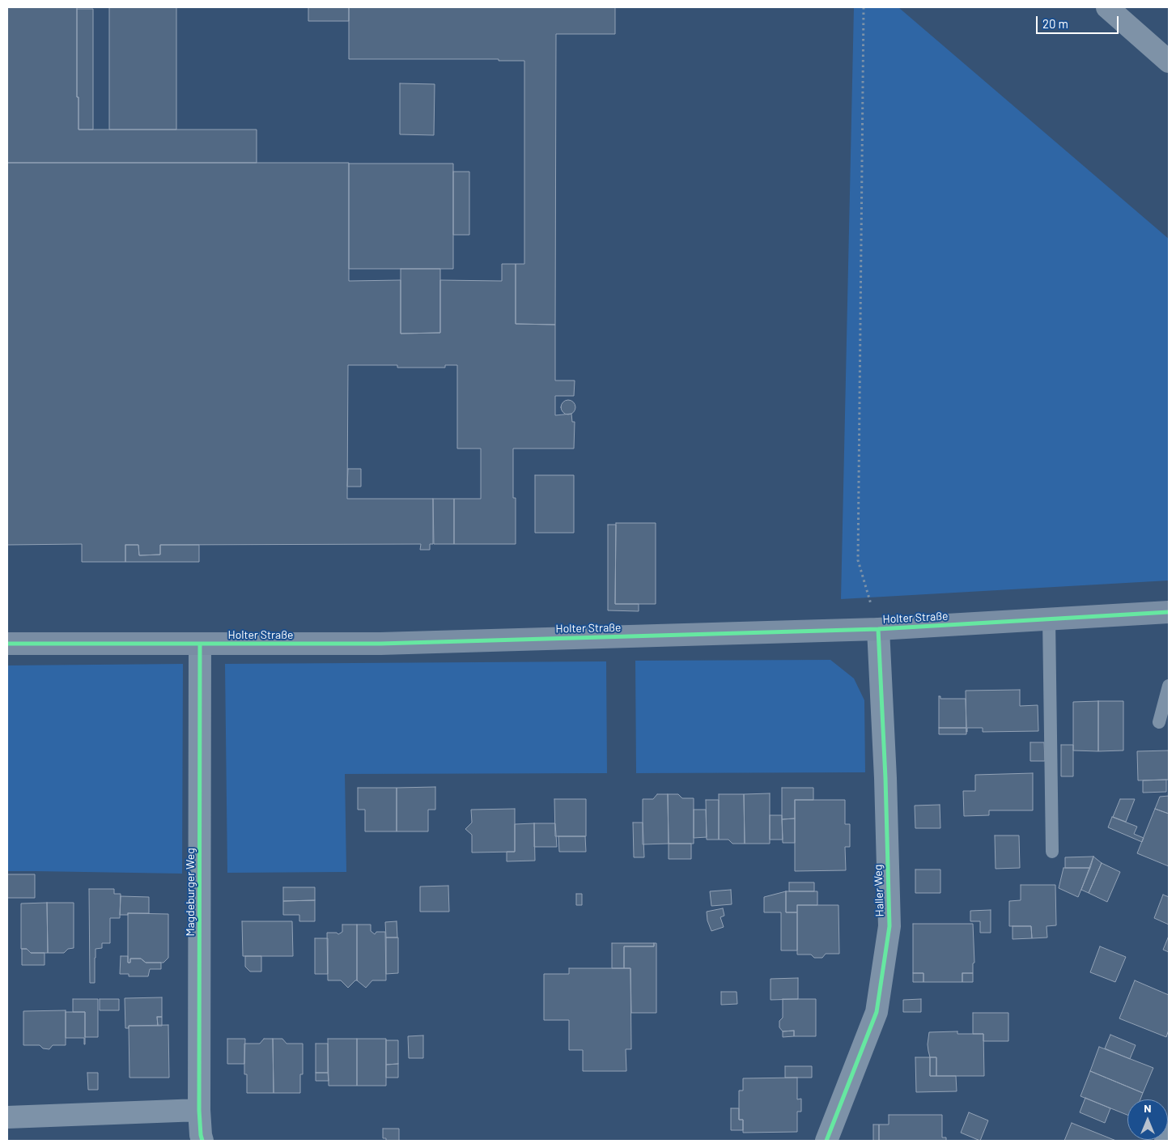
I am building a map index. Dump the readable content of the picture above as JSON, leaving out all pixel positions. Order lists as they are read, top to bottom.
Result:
{
  "streets": {
    "street": ["Holter Straße", "Haller Weg", "Magdeburger Weg"]
  },
  "crossings": [
    ["Holter Straße", "Haller Weg"],
    ["Holter Straße", "Magdeburger Weg"]
  ],
  "scale_bar": "20 m",
  "north": "top"
}
